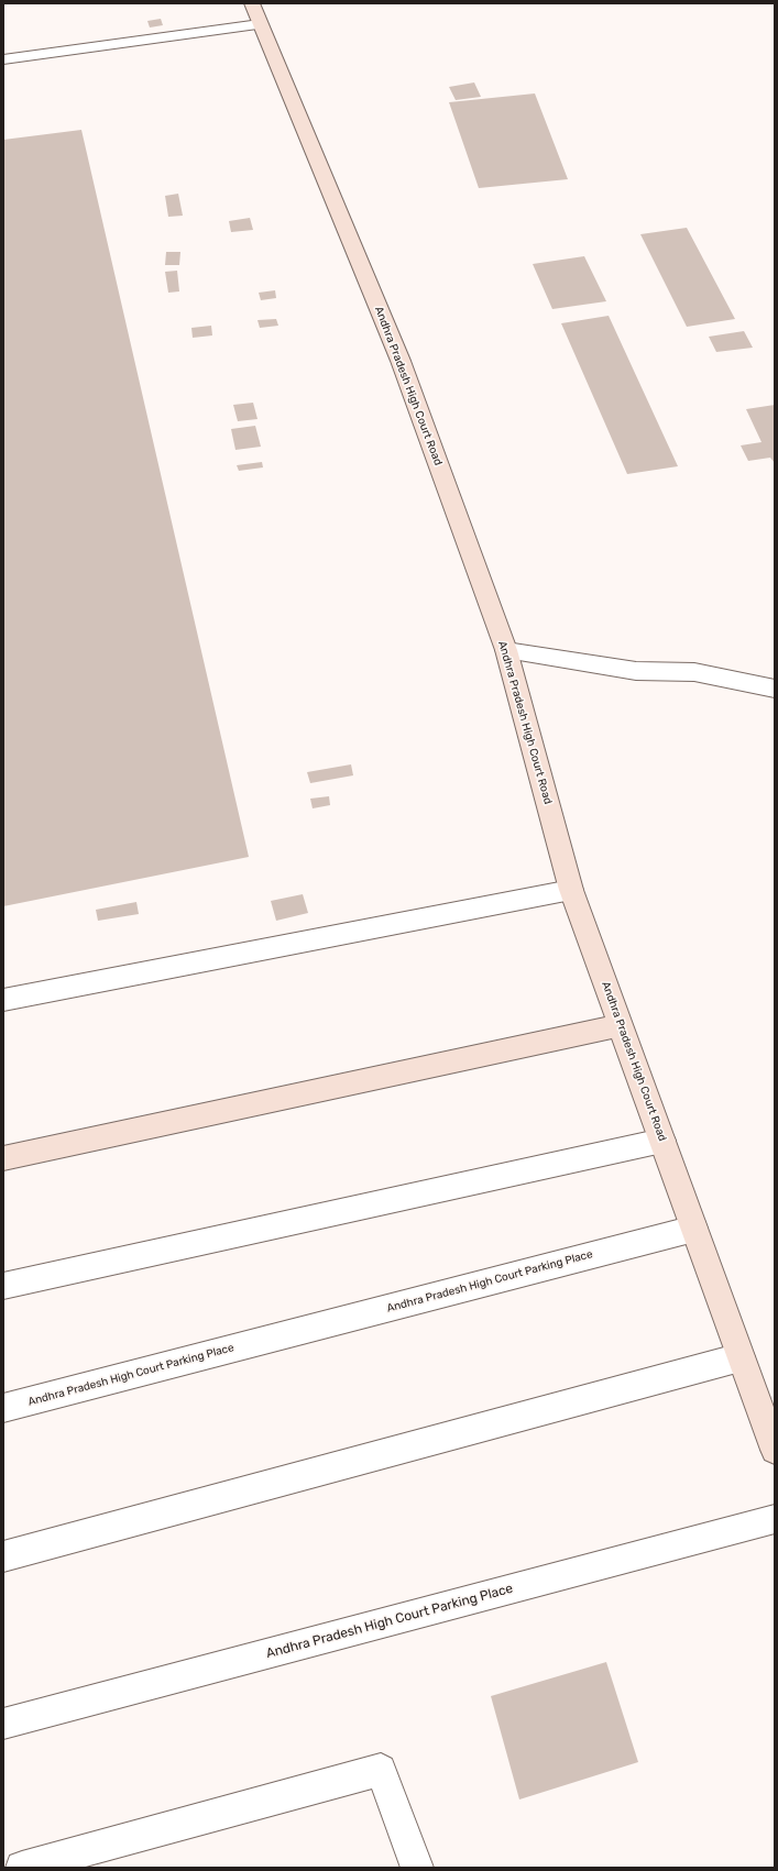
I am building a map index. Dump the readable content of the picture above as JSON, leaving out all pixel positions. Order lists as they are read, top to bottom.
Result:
{
  "streets": {
    "street": ["Andhra Pradesh High Court Road", "Andhra Pradesh High Court Parking Place"]
  },
  "crossings": [
    ["Andhra Pradesh High Court Road", "Andhra Pradesh High Court Parking Place"]
  ]
}
